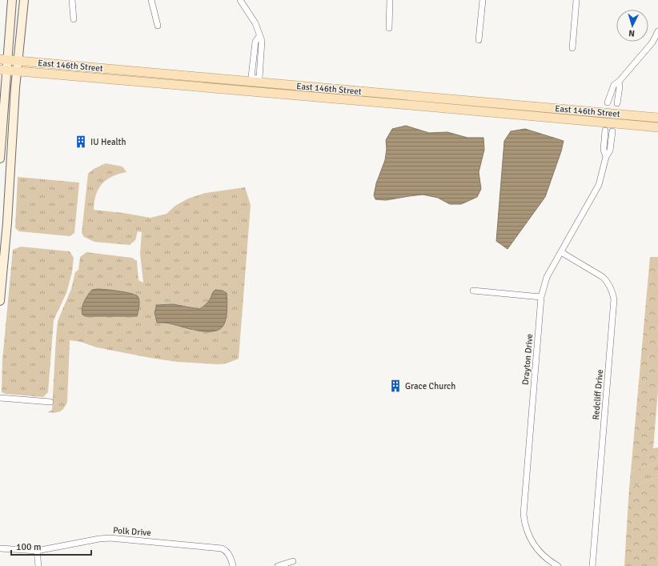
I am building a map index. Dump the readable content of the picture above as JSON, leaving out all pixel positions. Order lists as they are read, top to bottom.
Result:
{
  "streets": {
    "main road": ["East 146th Street"],
    "street": ["Drayton Drive", "Redcliff Drive", "Polk Drive"]
  },
  "crossings": [
    ["Drayton Drive", "Redcliff Drive"]
  ],
  "places": {
    "building": ["IU Health", "Grace Church"]
  },
  "scale_bar": "100 m",
  "north": "bottom"
}
